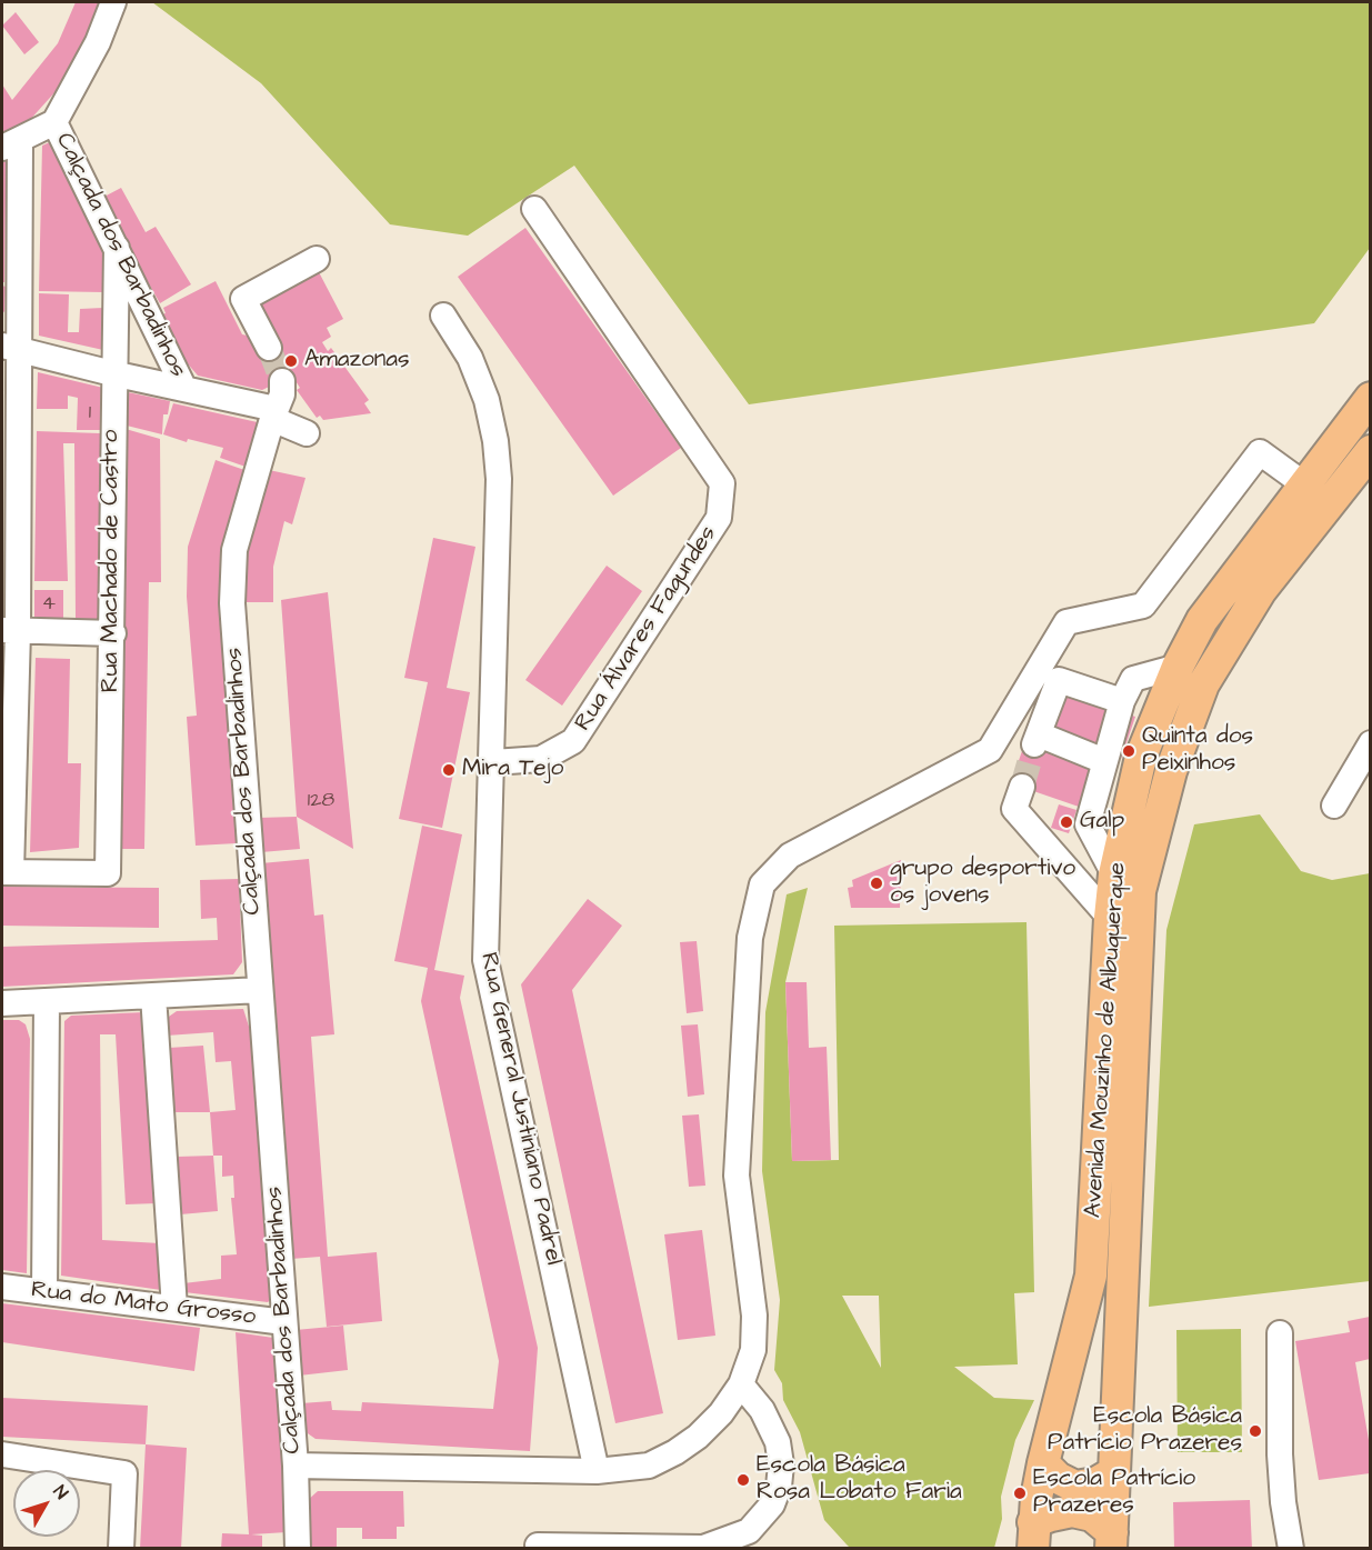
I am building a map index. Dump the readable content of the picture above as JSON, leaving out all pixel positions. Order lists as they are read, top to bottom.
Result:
{
  "streets": {
    "main road": ["Avenida Mouzinho de Albuquerque"],
    "street": [
      "Calçada dos Barbadinhos",
      "Rua Machado de Castro",
      "Rua Álvares Fagundes",
      "Rua General Justiniano Padrel",
      "Rua do Mato Grosso"
    ]
  },
  "crossings": [
    ["Calçada dos Barbadinhos", "Rua Machado de Castro"],
    ["Calçada dos Barbadinhos", "Rua do Mato Grosso"],
    ["Rua Álvares Fagundes", "Rua General Justiniano Padrel"]
  ],
  "places": [
    "Amazonas",
    "Quinta dos Peixinhos",
    "Mira Tejo",
    "Galp",
    "grupo desportivo os jovens",
    "Escola Básica Patrício Prazeres",
    "Escola Básica Rosa Lobato Faria",
    "Escola Patrício Prazeres"
  ],
  "house_numbers": ["1", "4", "128"],
  "north": "top right"
}
